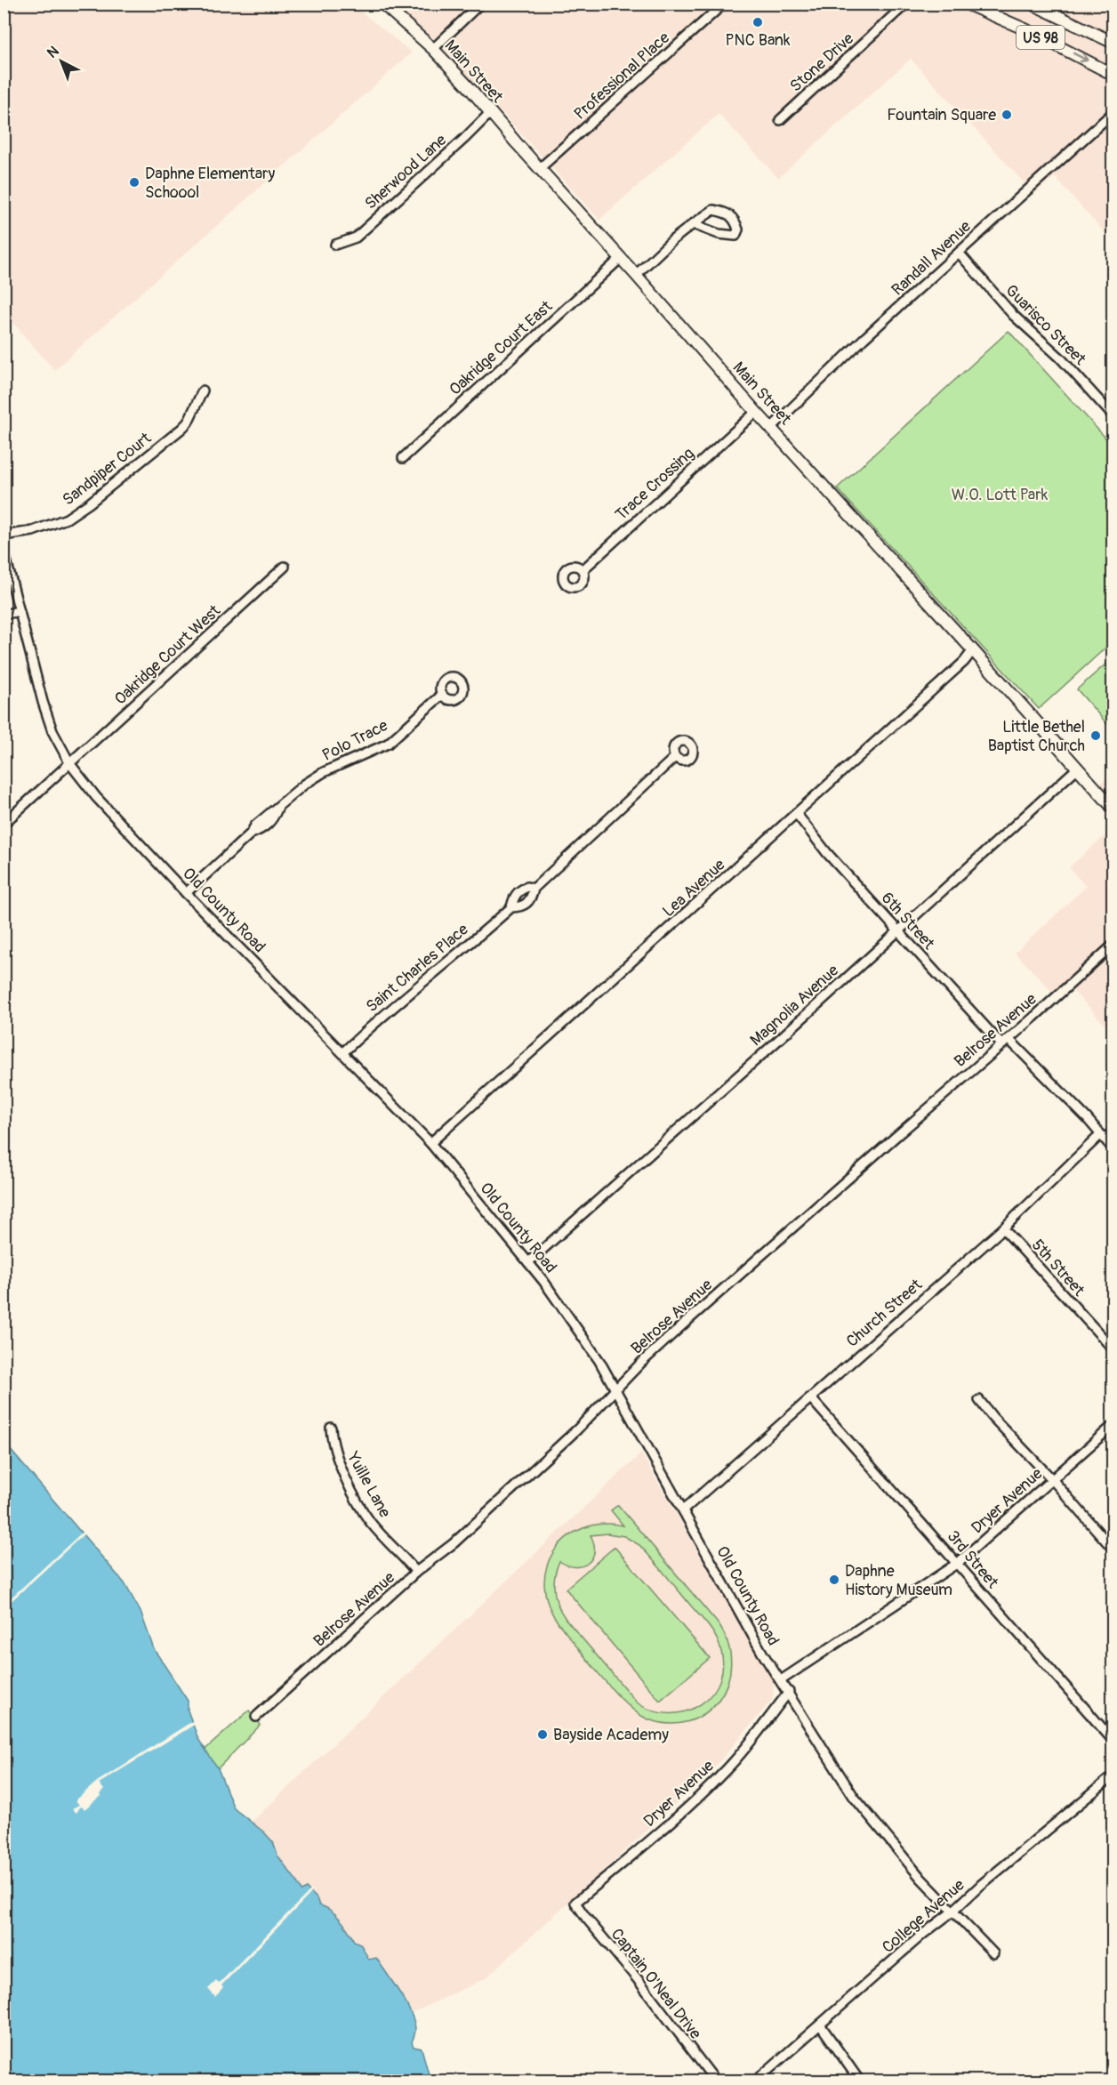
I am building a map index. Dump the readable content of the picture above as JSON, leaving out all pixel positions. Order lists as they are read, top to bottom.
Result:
{
  "streets": {
    "main road": ["US 98", "Main Street"],
    "street": [
      "Stone Drive",
      "Professional Place",
      "Sherwood Lane",
      "Randall Avenue",
      "Guarisco Street",
      "Oakridge Court East",
      "Sandpiper Court",
      "Trace Crossing",
      "Oakridge Court West",
      "Polo Trace",
      "Lea Avenue",
      "Old County Road",
      "6th Street",
      "Saint Charles Place",
      "Magnolia Avenue",
      "Belrose Avenue",
      "5th Street",
      "Church Street",
      "Yuille Lane",
      "Dryer Avenue",
      "3rd Street",
      "College Avenue",
      "Captain O'Neal Drive"
    ]
  },
  "crossings": [
    ["Main Street", "Professional Place"],
    ["Main Street", "Sherwood Lane"],
    ["Main Street", "Randall Avenue"],
    ["Main Street", "Oakridge Court East"],
    ["Main Street", "Trace Crossing"],
    ["Main Street", "Lea Avenue"],
    ["Main Street", "Magnolia Avenue"],
    ["Randall Avenue", "Guarisco Street"],
    ["Oakridge Court West", "Old County Road"],
    ["Polo Trace", "Old County Road"],
    ["Lea Avenue", "Old County Road"],
    ["Lea Avenue", "6th Street"],
    ["Old County Road", "Saint Charles Place"],
    ["Old County Road", "Magnolia Avenue"],
    ["Old County Road", "Belrose Avenue"],
    ["Old County Road", "Church Street"],
    ["Old County Road", "Dryer Avenue"],
    ["Old County Road", "College Avenue"],
    ["6th Street", "Magnolia Avenue"],
    ["6th Street", "Belrose Avenue"],
    ["Belrose Avenue", "Yuille Lane"],
    ["5th Street", "Church Street"],
    ["Church Street", "3rd Street"],
    ["Dryer Avenue", "3rd Street"],
    ["Dryer Avenue", "Captain O'Neal Drive"]
  ],
  "parks": ["W.O. Lott Park"],
  "places": [
    "PNC Bank",
    "Fountain Square",
    "Daphne Elementary Schoool",
    "Little Bethel Baptist Church",
    "Daphne History Museum",
    "Bayside Academy"
  ],
  "north": "top left"
}
